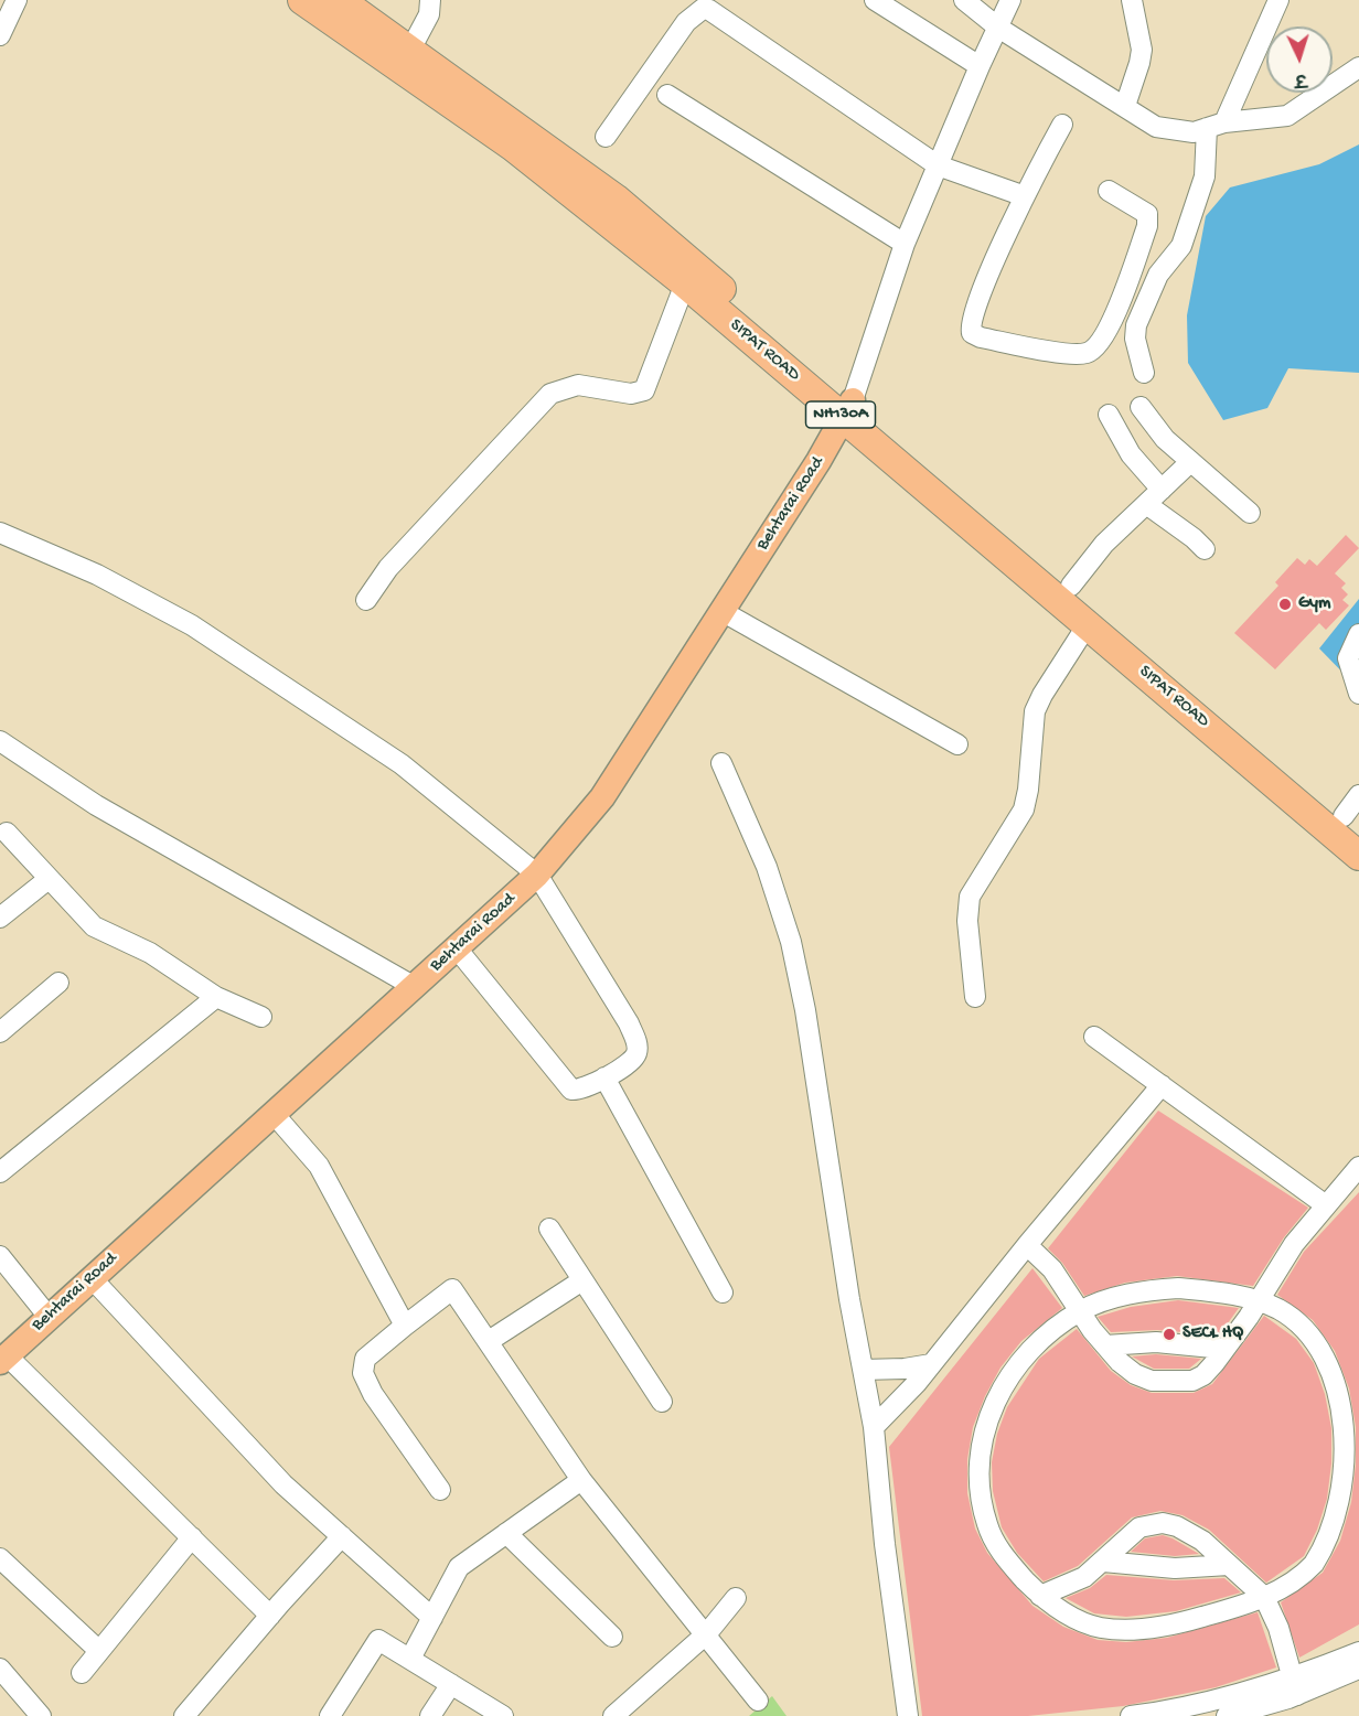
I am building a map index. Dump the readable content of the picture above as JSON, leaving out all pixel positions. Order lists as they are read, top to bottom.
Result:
{
  "streets": {
    "highway": ["SIPAT ROAD", "NH130A"],
    "main road": ["Behtarai Road"]
  },
  "crossings": [
    ["SIPAT ROAD", "Behtarai Road"]
  ],
  "places": ["Gym", "SECL HQ"],
  "north": "bottom"
}
